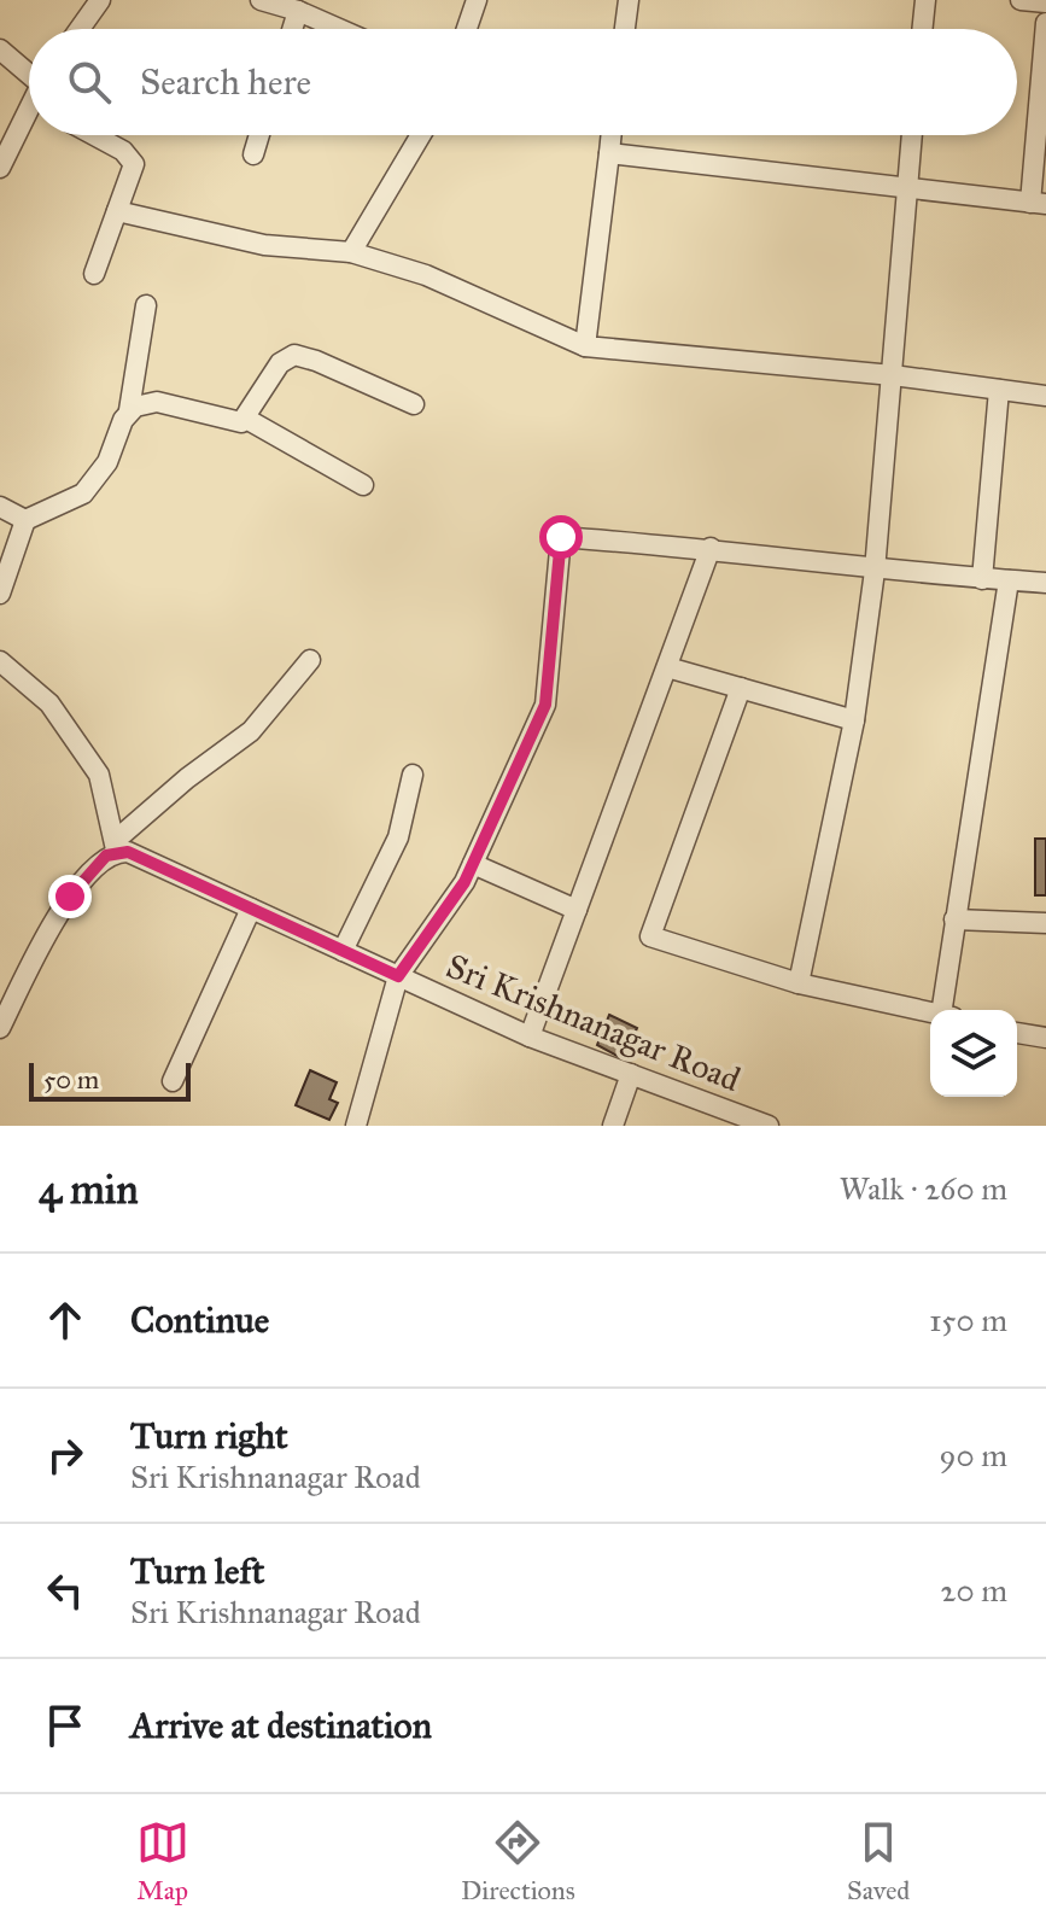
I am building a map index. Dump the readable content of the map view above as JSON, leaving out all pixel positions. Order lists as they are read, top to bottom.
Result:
{
  "streets": {
    "street": ["Sri Krishnanagar Road"]
  },
  "scale_bar": "50 m",
  "page": {
    "search": "Search here",
    "scale": "50 m",
    "heading": ["4 min", "Walk · 260 m"],
    "list": [
      ["Continue", "150 m"],
      ["Turn right", "Sri Krishnanagar Road", "90 m"],
      ["Turn left", "Sri Krishnanagar Road", "20 m"],
      "Arrive at destination"
    ],
    "nav": ["Map", "Directions", "Saved"]
  }
}
